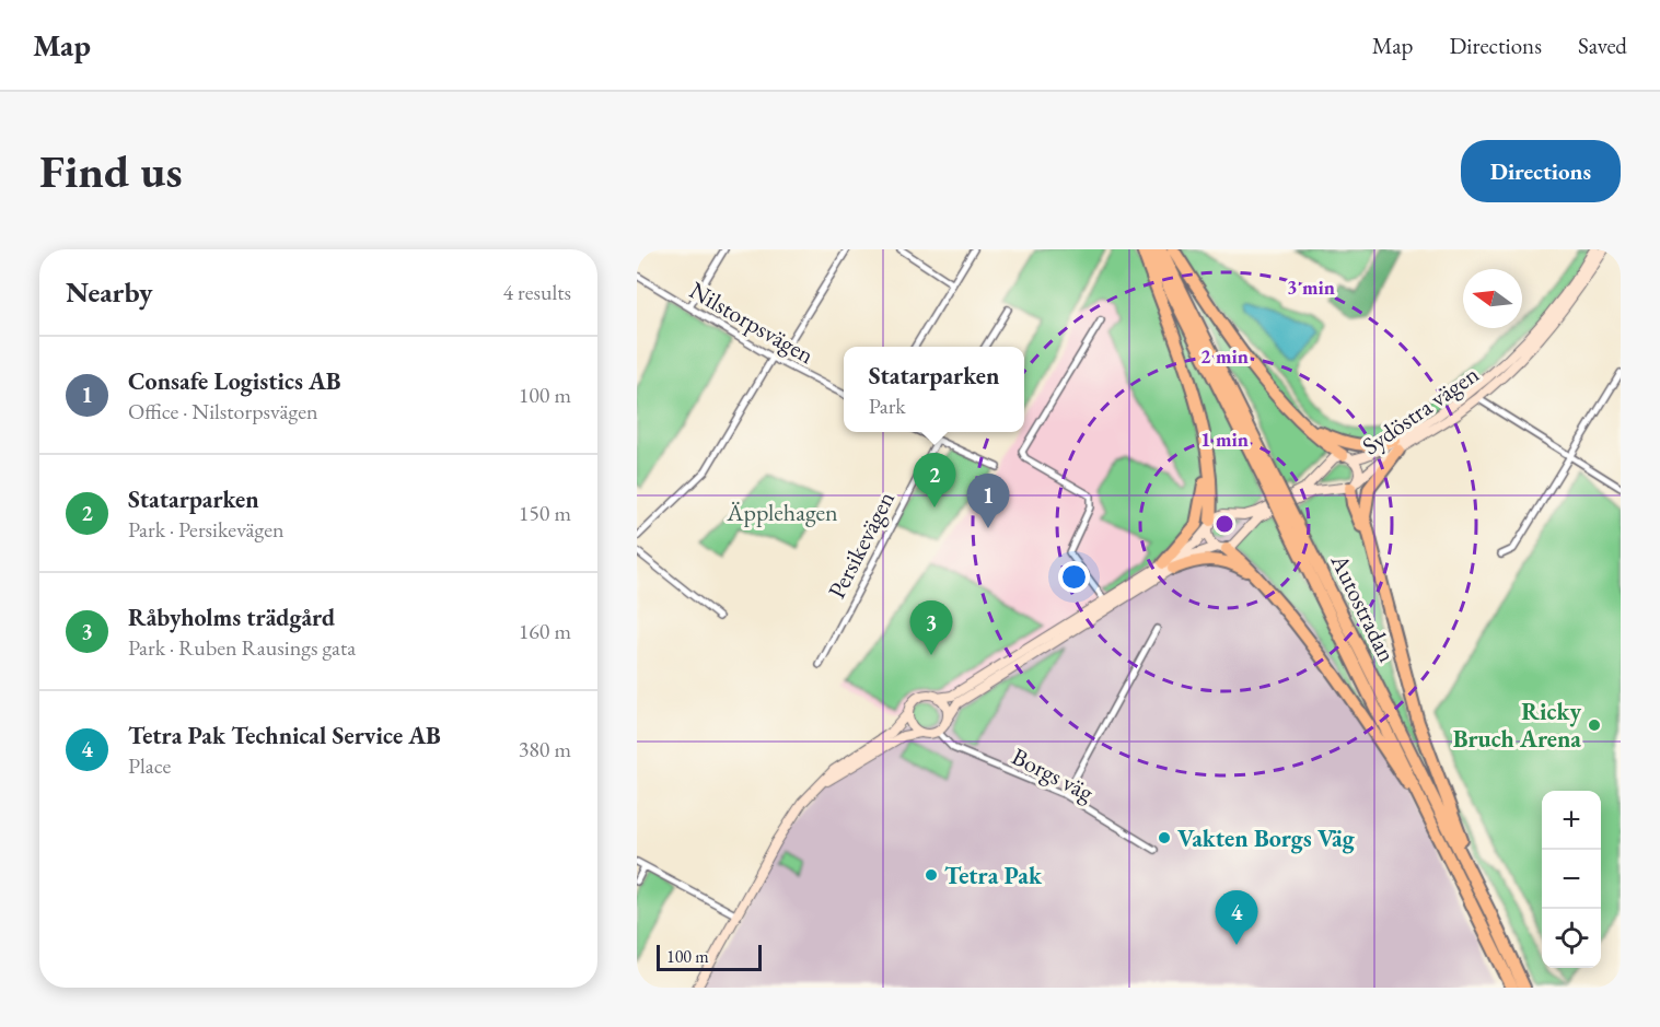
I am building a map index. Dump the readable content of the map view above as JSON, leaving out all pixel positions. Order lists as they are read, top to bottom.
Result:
{
  "streets": {
    "highway": ["Autostradan"],
    "main road": ["Sydöstra vägen"],
    "street": ["Nilstorpsvägen", "Persikevägen", "Borgs väg"]
  },
  "parks": ["Äpplehagen"],
  "places": ["Ricky Bruch Arena", "Vakten Borgs Väg", "Tetra Pak"],
  "scale_bar": "100 m",
  "north": "left",
  "page": {
    "header": "Map",
    "nav": ["Map", "Directions", "Saved"],
    "buttons": "Directions",
    "title": "Find us",
    "heading": ["Nearby", "4 results"],
    "list": [
      {
        "mark": "1",
        "name": "Consafe Logistics AB",
        "note": "Office · Nilstorpsvägen",
        "value": "100 m"
      },
      {
        "mark": "2",
        "name": "Statarparken",
        "note": "Park · Persikevägen",
        "value": "150 m"
      },
      {
        "mark": "3",
        "name": "Råbyholms trädgård",
        "note": "Park · Ruben Rausings gata",
        "value": "160 m"
      },
      {
        "mark": "4",
        "name": "Tetra Pak Technical Service AB",
        "note": "Place",
        "value": "380 m"
      }
    ],
    "popup": ["Statarparken", "Park"],
    "pins": [
      "2",
      "1",
      "3",
      "4"
    ],
    "map_buttons": ["+", "−"],
    "scale": "100 m"
  },
  "rings": ["3 min", "2 min", "1 min"]
}
